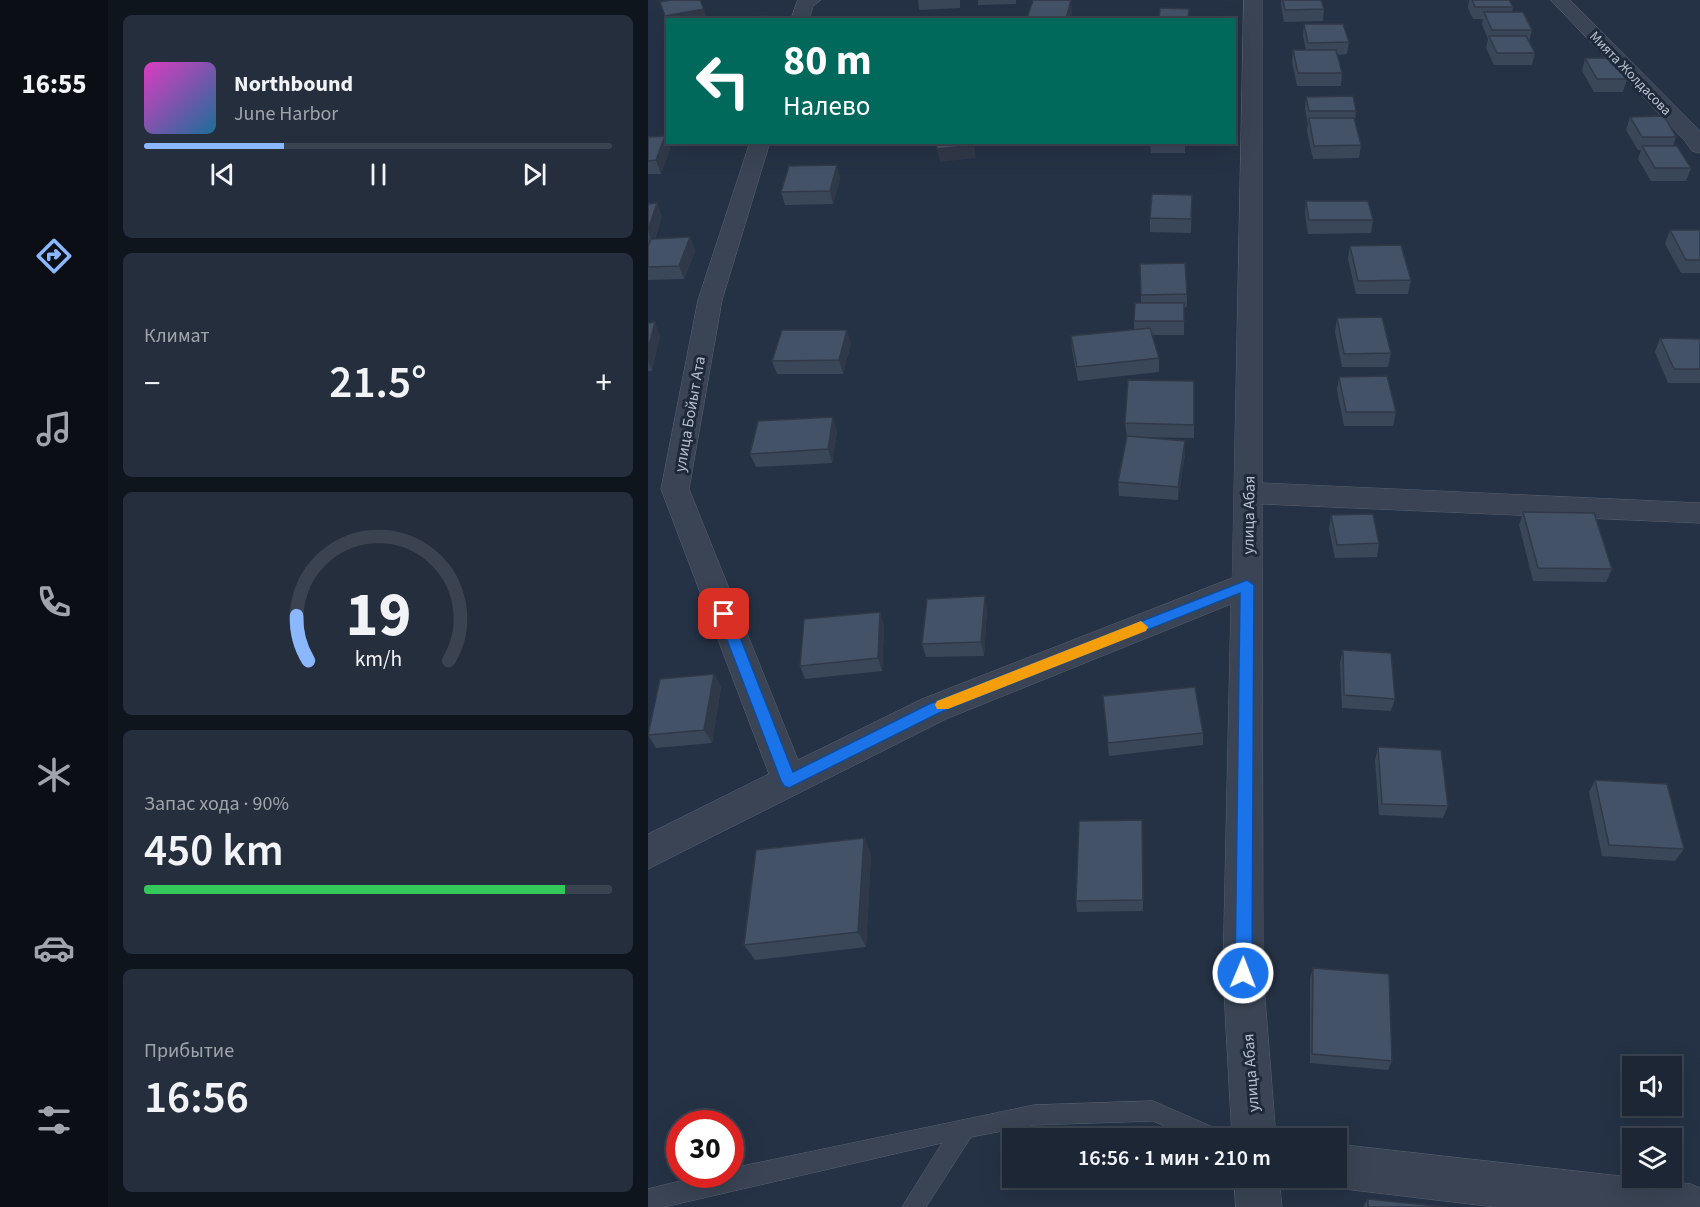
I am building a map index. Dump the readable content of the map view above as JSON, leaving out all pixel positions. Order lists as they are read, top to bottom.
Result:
{
  "streets": {
    "street": ["Мията Жолдасова", "улица Бойыт Ата", "улица Абая"]
  },
  "page": {
    "tabs": "16:55",
    "turn": ["80 m", "Налево"],
    "song": ["Northbound", "June Harbor"],
    "tile": [
      "Климат",
      ["Запас хода · 90%", "450 km"],
      ["Прибытие", "16:56"]
    ],
    "heat": ["−", "21.5°", "+"],
    "limit": "30",
    "trip": "16:56 · 1 мин · 210 m",
    "gauge": ["19", "km/h"]
  }
}
